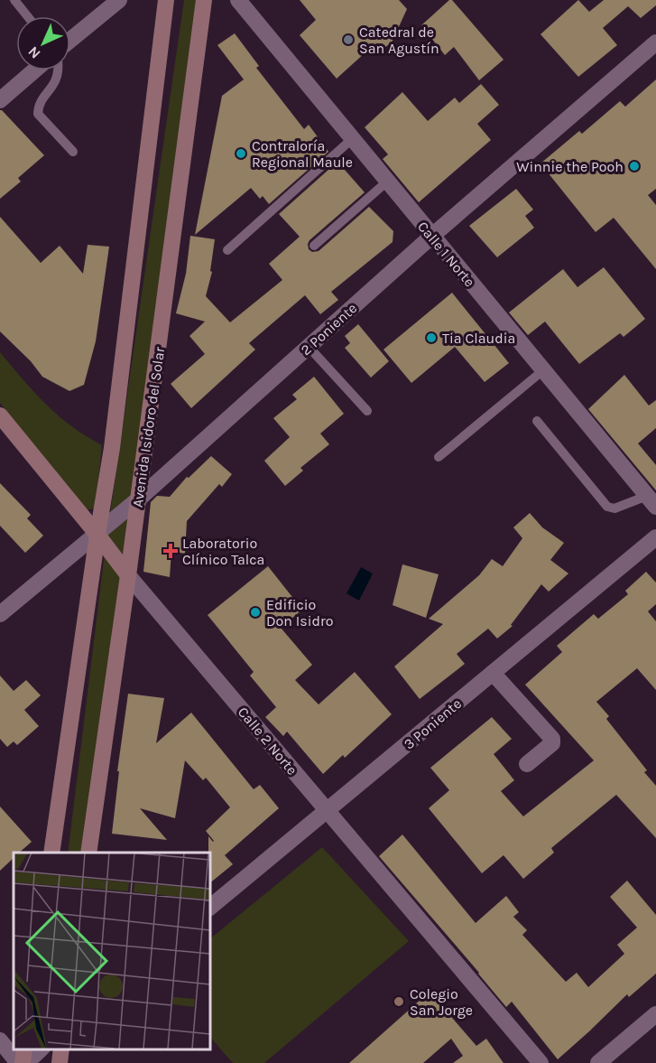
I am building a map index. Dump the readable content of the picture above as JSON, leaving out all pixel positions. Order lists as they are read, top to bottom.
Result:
{
  "streets": {
    "main road": ["Avenida Isidoro del Solar", "Calle 2 Norte"],
    "street": ["Calle 1 Norte", "2 Poniente", "3 Poniente"]
  },
  "crossings": [
    ["Calle 1 Norte", "2 Poniente"],
    ["2 Poniente", "Avenida Isidoro del Solar"],
    ["2 Poniente", "Calle 2 Norte"],
    ["Avenida Isidoro del Solar", "Calle 2 Norte"],
    ["3 Poniente", "Calle 2 Norte"]
  ],
  "places": {
    "other": [
      "Catedral de San Agustín",
      "Contraloría Regional Maule",
      "Winnie the Pooh",
      "Tia Claudia",
      "Edificio Don Isidro",
      "Colegio San Jorge"
    ],
    "health": ["Laboratorio Clínico Talca"]
  },
  "north": "bottom left"
}
